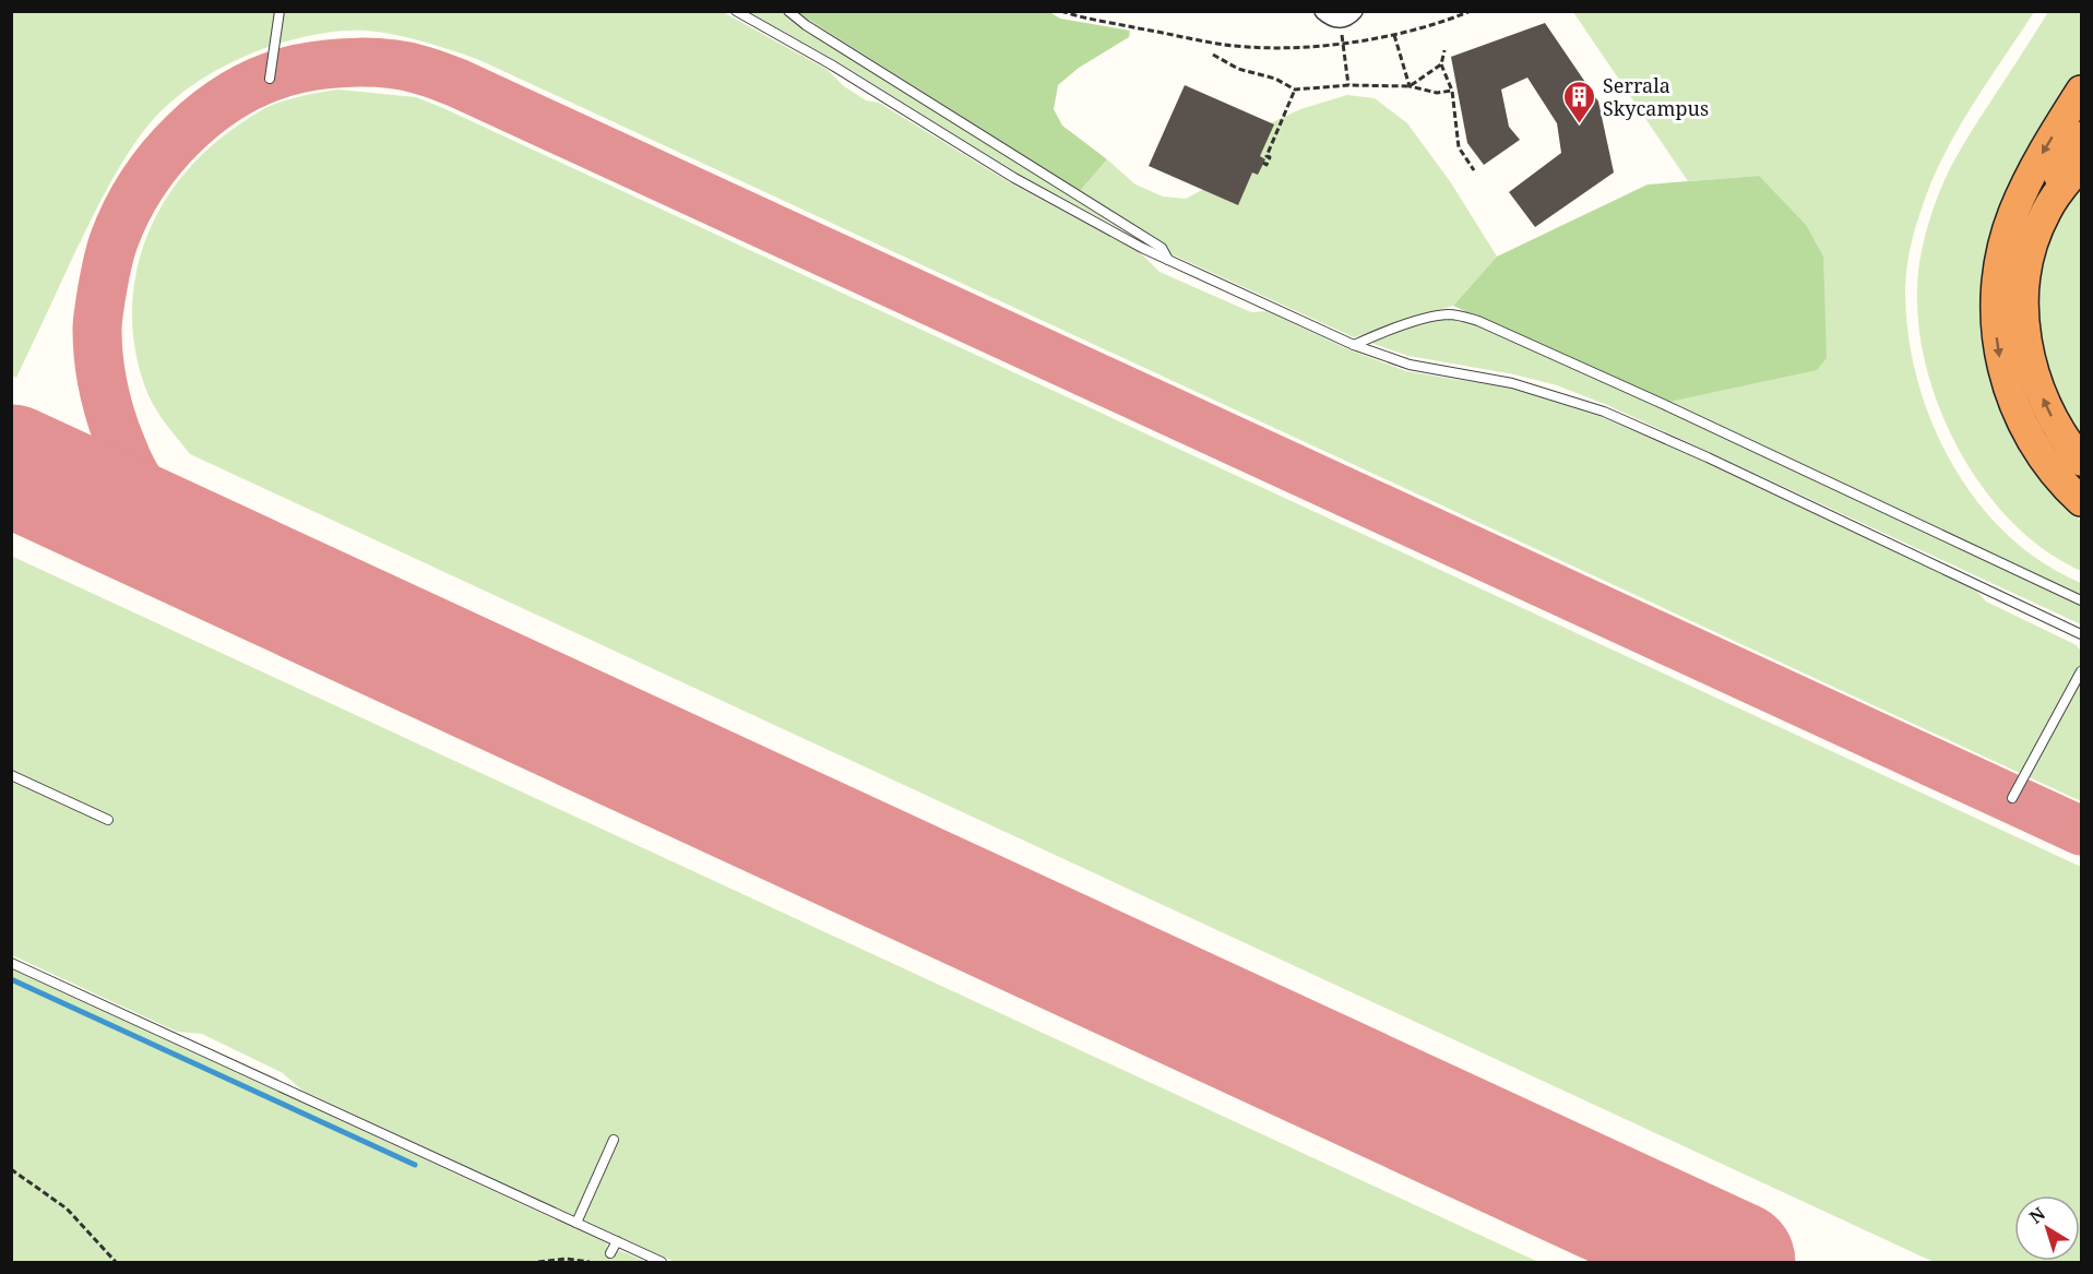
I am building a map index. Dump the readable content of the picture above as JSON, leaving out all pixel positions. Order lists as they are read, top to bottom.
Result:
{
  "places": {
    "building": ["Serrala Skycampus"]
  },
  "north": "top left"
}
